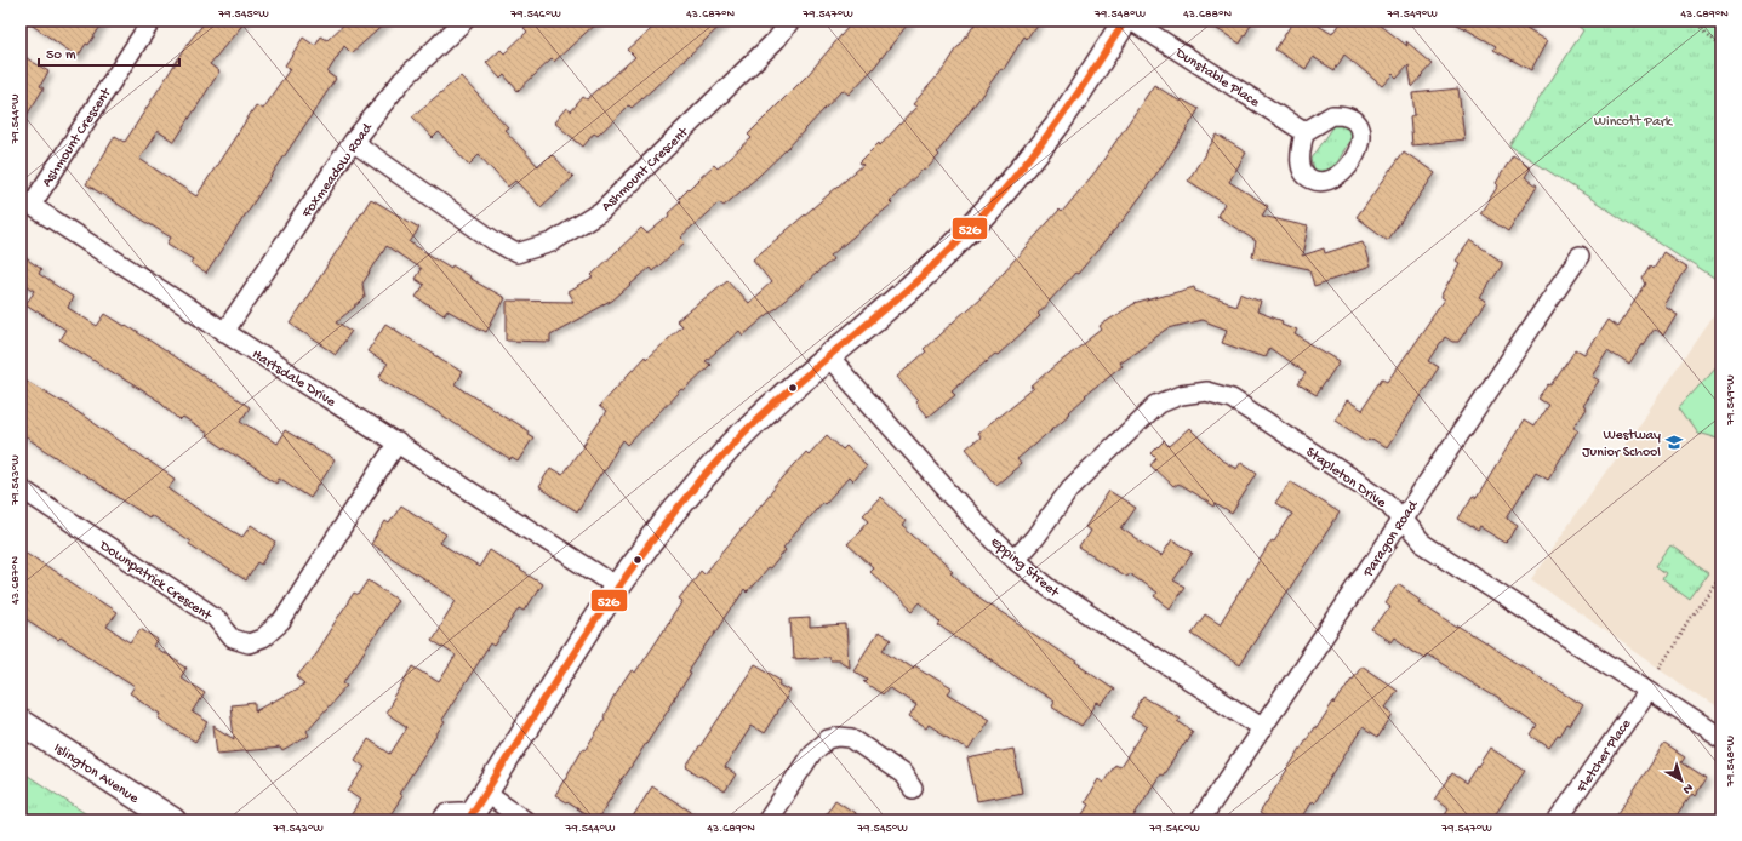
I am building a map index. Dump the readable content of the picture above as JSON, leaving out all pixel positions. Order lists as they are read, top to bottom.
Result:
{
  "streets": {
    "main road": ["Islington Avenue"],
    "street": [
      "Dunstable Place",
      "Ashmount Crescent",
      "Foxmeadow Road",
      "Hartsdale Drive",
      "Stapleton Drive",
      "Paragon Road",
      "Epping Street",
      "Downpatrick Crescent",
      "Fletcher Place"
    ]
  },
  "crossings": [
    ["Ashmount Crescent", "Foxmeadow Road"],
    ["Ashmount Crescent", "Hartsdale Drive"],
    ["Foxmeadow Road", "Hartsdale Drive"],
    ["Hartsdale Drive", "Downpatrick Crescent"],
    ["Stapleton Drive", "Paragon Road"],
    ["Stapleton Drive", "Epping Street"],
    ["Stapleton Drive", "Fletcher Place"],
    ["Paragon Road", "Epping Street"]
  ],
  "parks": ["Wincott Park"],
  "places": {
    "school or university": ["Westway Junior School"]
  },
  "lines": ["transit line 52G"],
  "scale_bar": "50 m",
  "north": "bottom right",
  "coordinates": [
    "79.545°W",
    "79.546°W",
    "43.687°N",
    "79.547°W",
    "79.548°W",
    "43.688°N",
    "79.549°W",
    "43.689°N",
    "79.544°W",
    "79.543°W"
  ]
}
